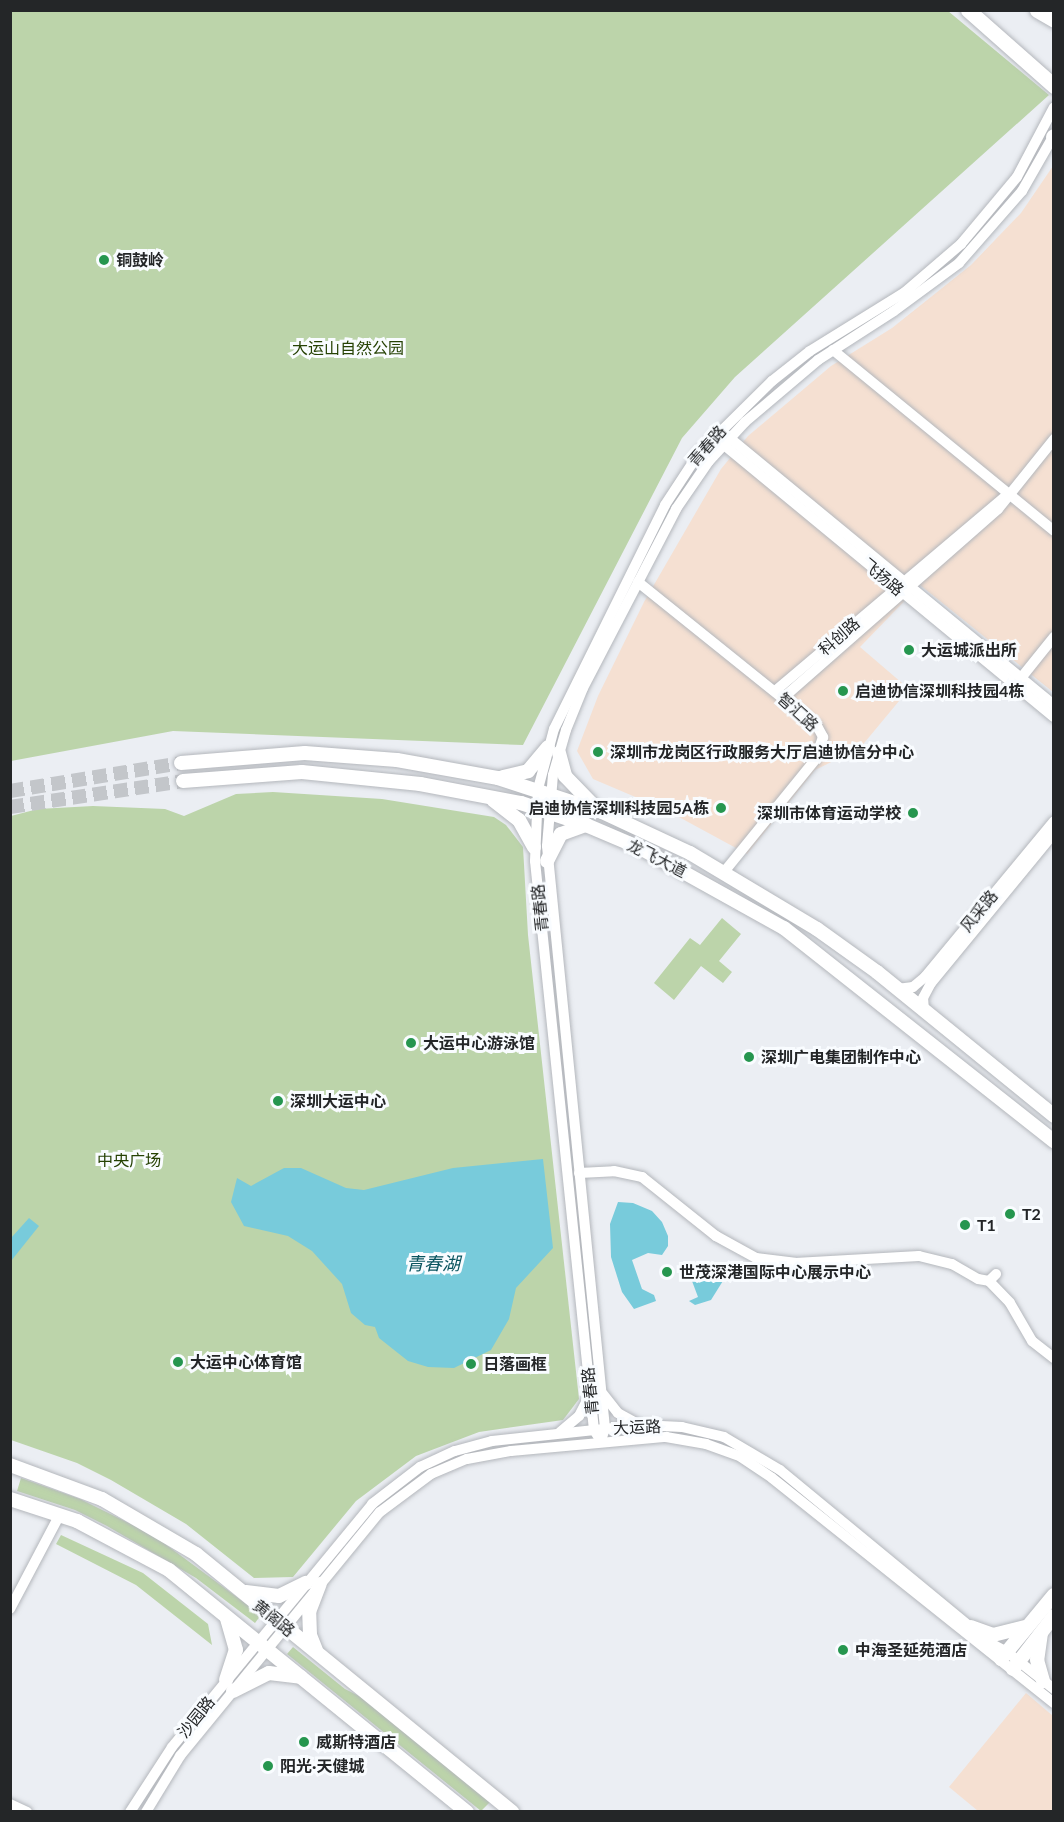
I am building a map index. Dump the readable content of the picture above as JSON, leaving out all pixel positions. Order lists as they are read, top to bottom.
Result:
{
  "streets": {
    "main road": ["龙飞大道", "黄阁路"],
    "street": [
      "青春路",
      "飞扬路",
      "科创路",
      "智汇路",
      "风采路",
      "大运路",
      "沙园路"
    ]
  },
  "crossings": [
    ["青春路", "飞扬路"],
    ["青春路", "智汇路"],
    ["青春路", "龙飞大道"],
    ["青春路", "大运路"],
    ["飞扬路", "科创路"],
    ["科创路", "智汇路"],
    ["智汇路", "龙飞大道"],
    ["龙飞大道", "风采路"],
    ["大运路", "黄阁路"],
    ["大运路", "沙园路"],
    ["黄阁路", "沙园路"]
  ],
  "water": ["青春湖"],
  "parks": ["大运山自然公园", "中央广场"],
  "places": [
    "铜鼓岭",
    "大运城派出所",
    "启迪协信深圳科技园4栋",
    "深圳市龙岗区行政服务大厅启迪协信分中心",
    "启迪协信深圳科技园5A栋",
    "深圳市体育运动学校",
    "大运中心游泳馆",
    "深圳广电集团制作中心",
    "深圳大运中心",
    "T2",
    "T1",
    "世茂深港国际中心展示中心",
    "大运中心体育馆",
    "日落画框",
    "中海圣延苑酒店",
    "威斯特酒店",
    "阳光·天健城"
  ]
}
